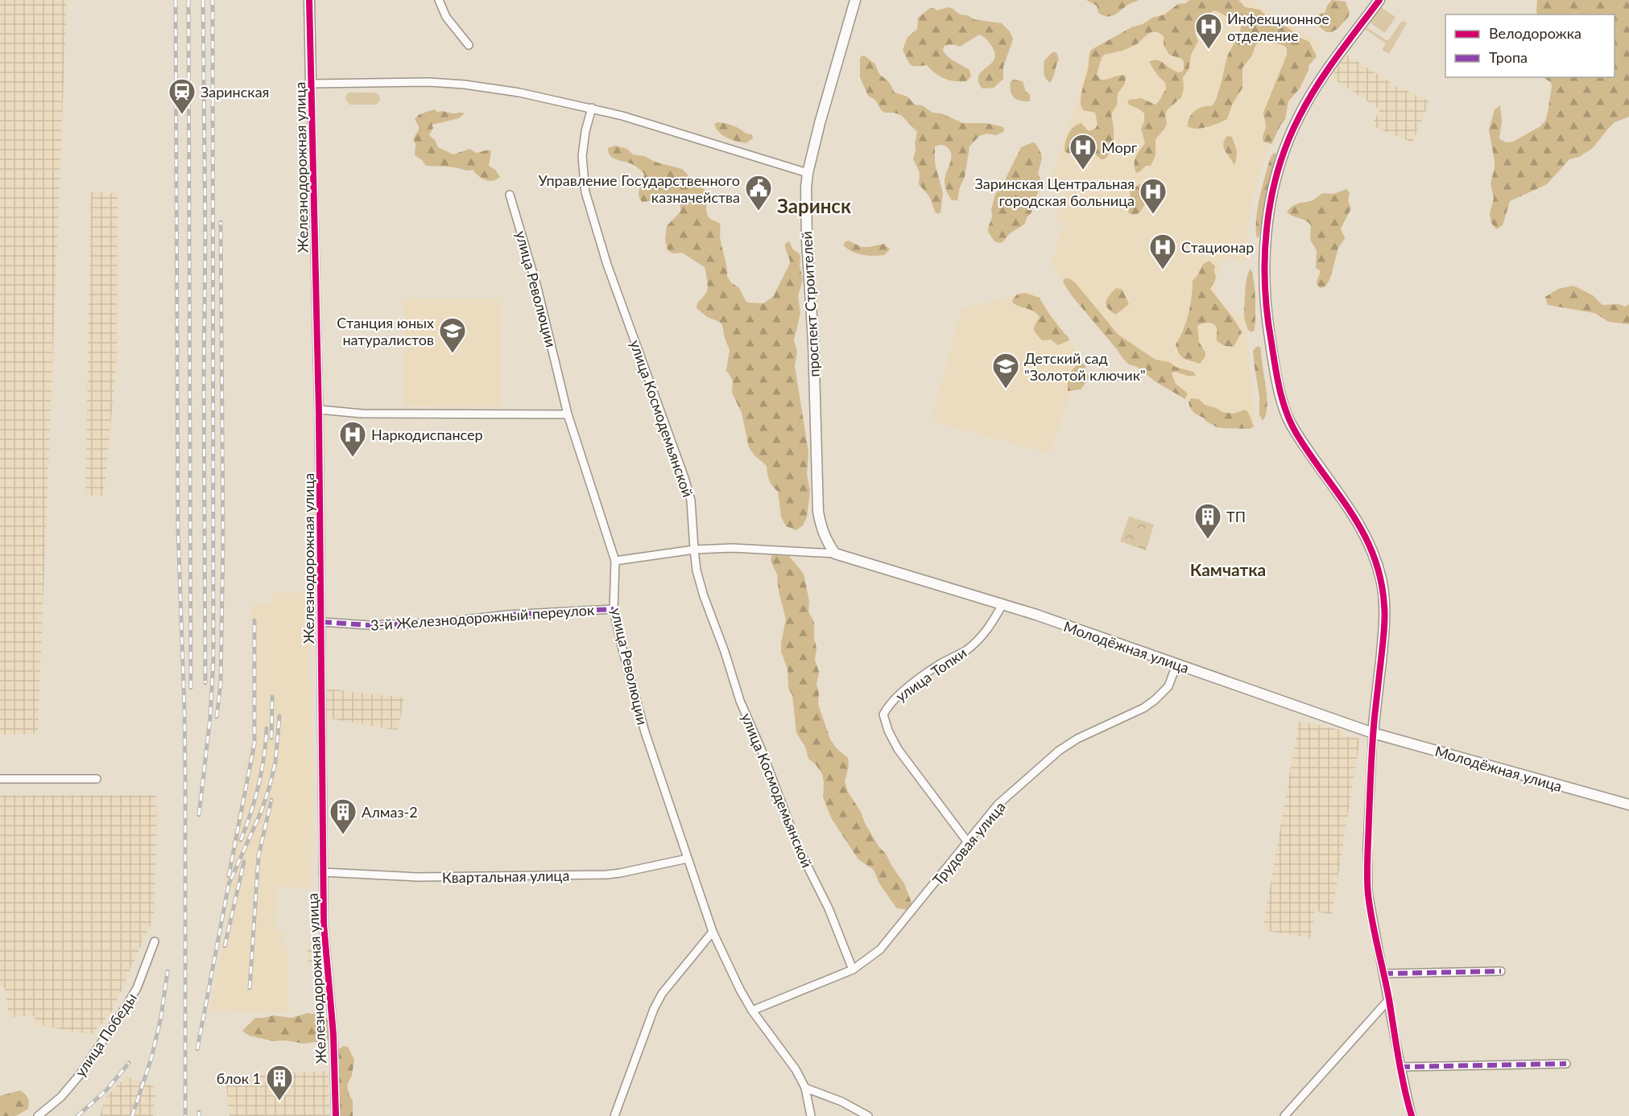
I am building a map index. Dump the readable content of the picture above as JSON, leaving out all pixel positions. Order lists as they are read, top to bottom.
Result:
{
  "streets": {
    "street": [
      "Железнодорожная улица",
      "улица Революции",
      "проспект Строителей",
      "улица Космодемьянской",
      "3-й Железнодорожный переулок",
      "Молодёжная улица",
      "улица Топки",
      "Трудовая улица",
      "Квартальная улица",
      "улица Победы"
    ]
  },
  "crossings": [
    ["Железнодорожная улица", "3-й Железнодорожный переулок"],
    ["Железнодорожная улица", "Квартальная улица"],
    ["улица Революции", "3-й Железнодорожный переулок"],
    ["улица Революции", "Молодёжная улица"],
    ["улица Революции", "Трудовая улица"],
    ["улица Революции", "Квартальная улица"],
    ["проспект Строителей", "Молодёжная улица"],
    ["улица Космодемьянской", "Молодёжная улица"],
    ["улица Космодемьянской", "Трудовая улица"],
    ["Молодёжная улица", "улица Топки"],
    ["Молодёжная улица", "Трудовая улица"],
    ["улица Топки", "Трудовая улица"]
  ],
  "districts": ["Заринск", "Камчатка"],
  "places": {
    "hospital": [
      "Инфекционное отделение",
      "Морг",
      "Заринская Центральная городская больница",
      "Стационар",
      "Наркодиспансер"
    ],
    "station": ["Заринская"],
    "public building": ["Управление Государственного казначейства"],
    "school or university": ["Станция юных натуралистов", "Детский сад \"Золотой ключик\""],
    "building": ["ТП", "Алмаз-2", "блок 1"]
  },
  "legend": ["Велодорожка", "Тропа"]
}
